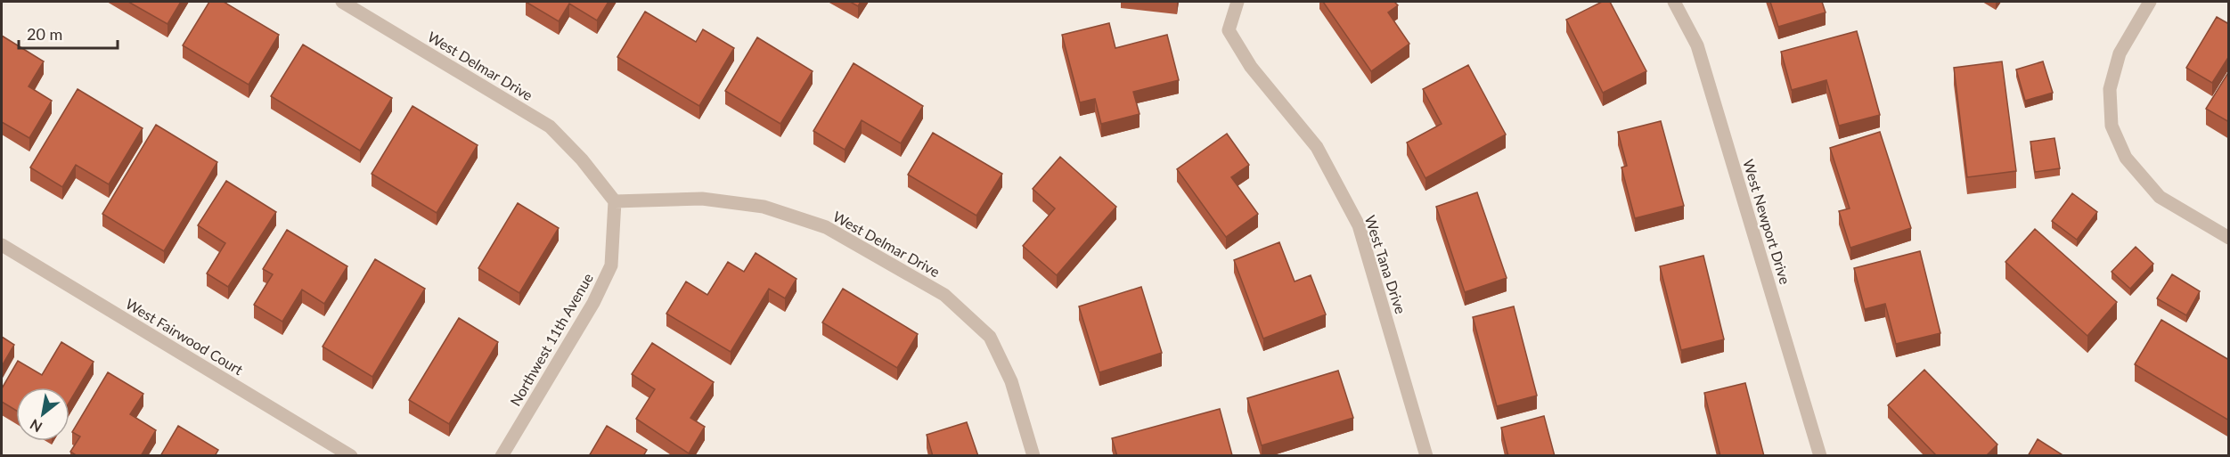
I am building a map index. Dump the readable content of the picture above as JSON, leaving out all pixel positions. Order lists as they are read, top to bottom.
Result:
{
  "streets": {
    "street": [
      "West Delmar Drive",
      "West Newport Drive",
      "West Tana Drive",
      "West Fairwood Court",
      "Northwest 11th Avenue"
    ]
  },
  "crossings": [
    ["West Delmar Drive", "Northwest 11th Avenue"]
  ],
  "scale_bar": "20 m",
  "north": "bottom left"
}
